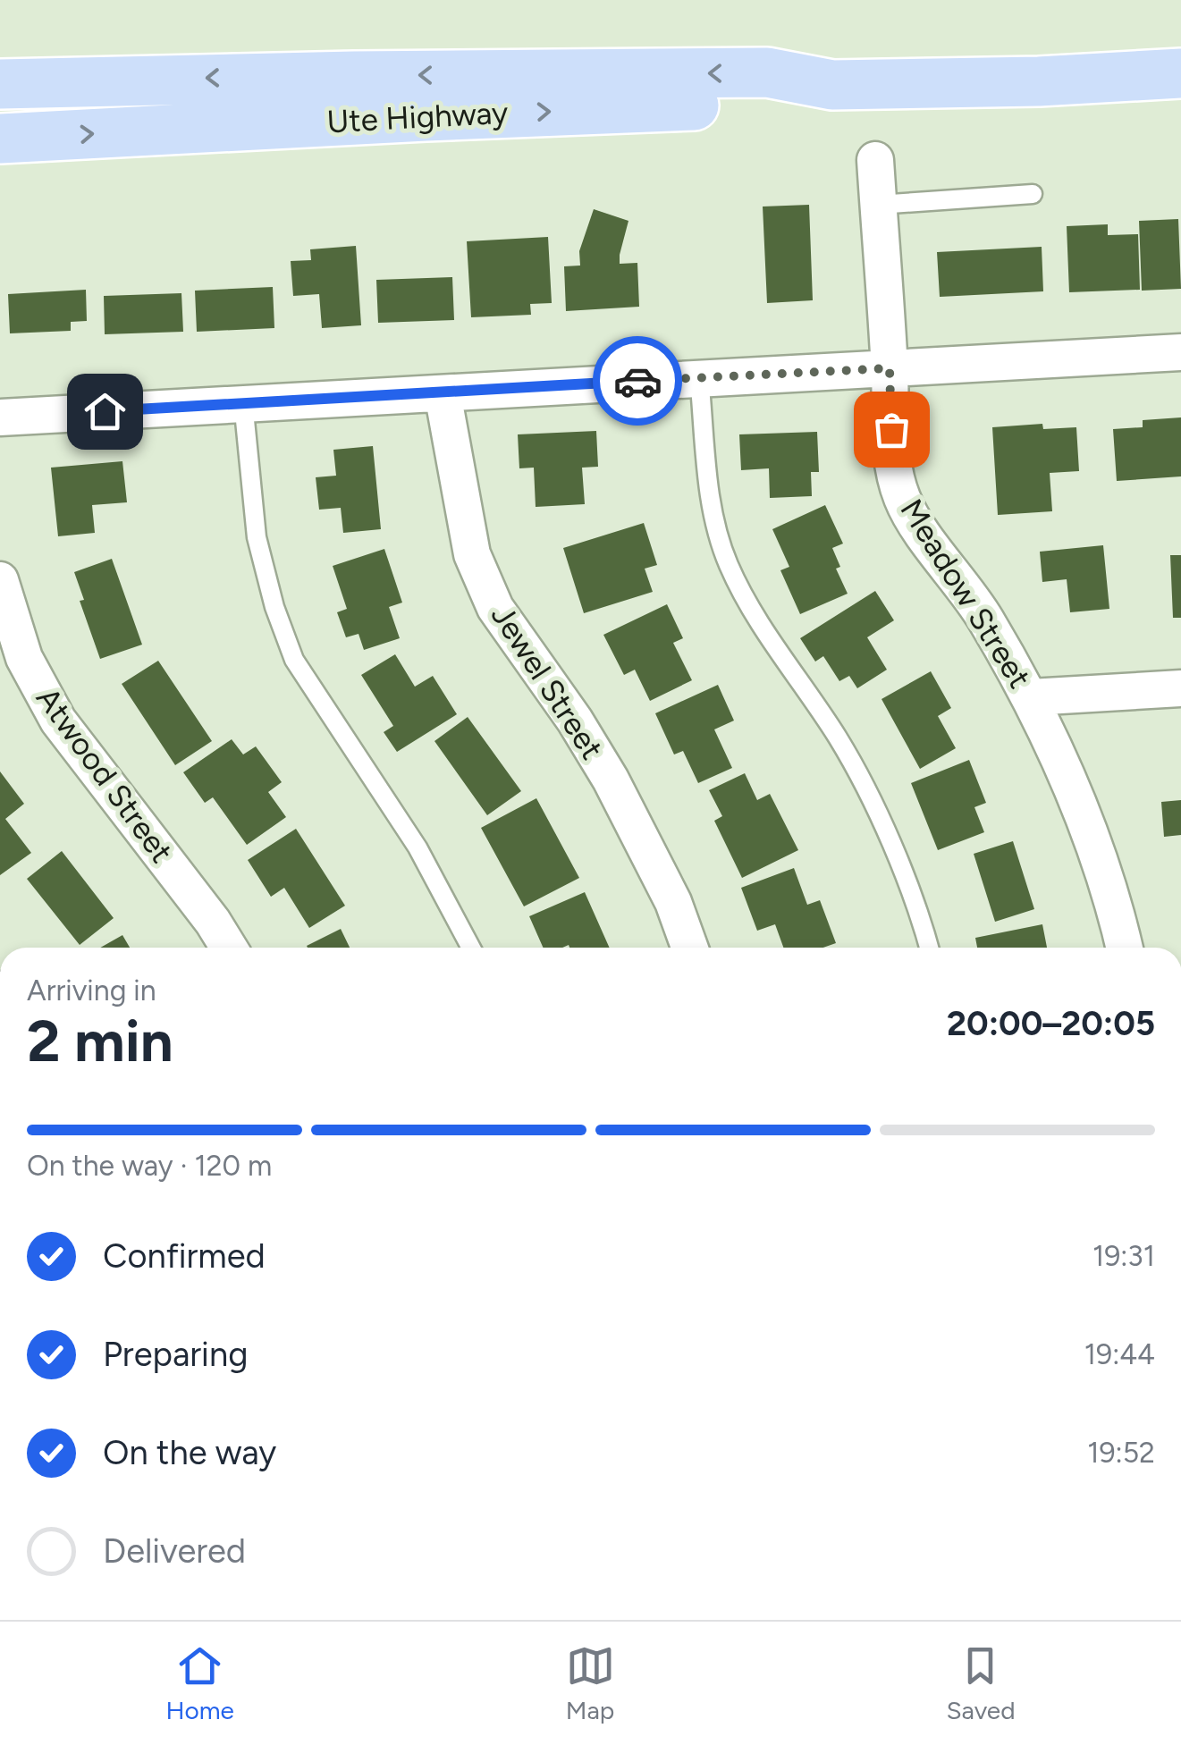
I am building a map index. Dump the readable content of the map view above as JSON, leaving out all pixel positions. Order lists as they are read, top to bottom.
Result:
{
  "streets": {
    "main road": ["Ute Highway"],
    "street": ["Meadow Street", "Jewel Street", "Atwood Street"]
  },
  "page": {
    "heading": ["2 min", "Arriving in", "20:00–20:05"],
    "bar": "On the way · 120 m",
    "list": [
      ["Confirmed", "19:31"],
      ["Preparing", "19:44"],
      ["On the way", "19:52"],
      "Delivered"
    ],
    "tabs": ["Home", "Map", "Saved"]
  }
}
